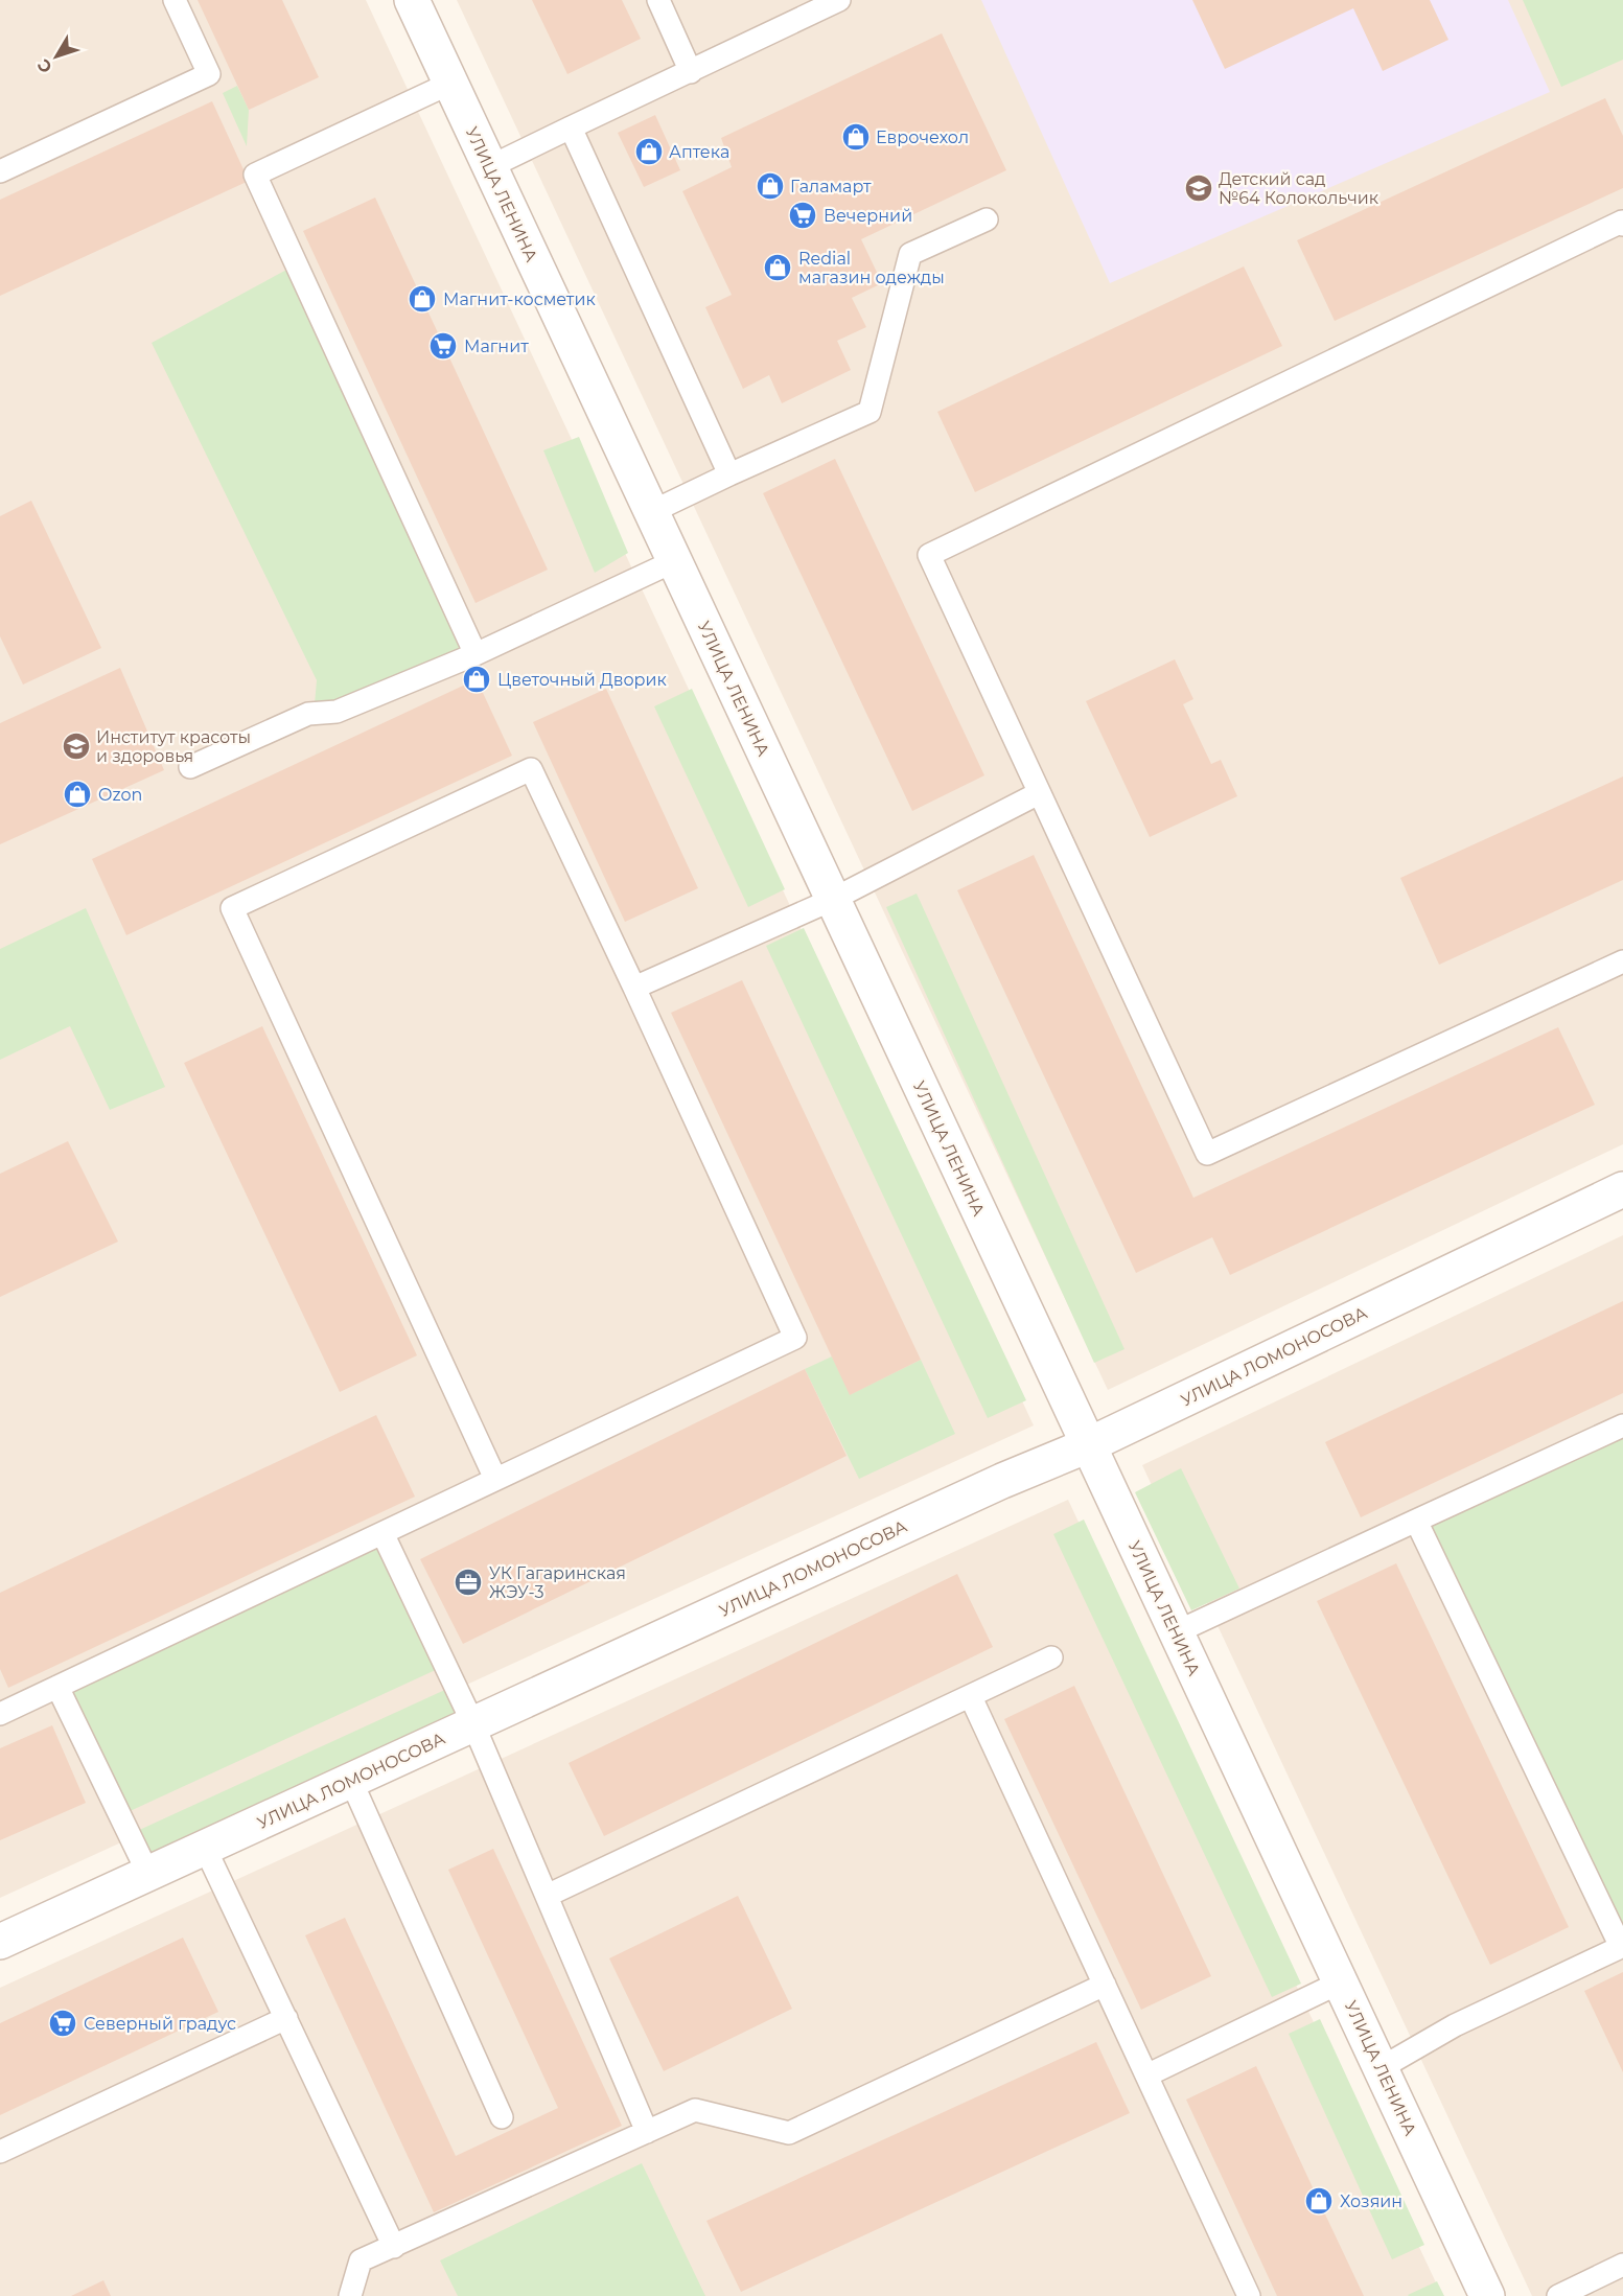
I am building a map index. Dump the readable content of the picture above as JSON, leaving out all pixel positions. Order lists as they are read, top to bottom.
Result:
{
  "streets": {
    "street": ["УЛИЦА ЛЕНИНА", "УЛИЦА ЛОМОНОСОВА"]
  },
  "crossings": [
    ["УЛИЦА ЛЕНИНА", "УЛИЦА ЛОМОНОСОВА"]
  ],
  "places": {
    "shop": [
      "Еврочехол",
      "Аптека",
      "Галамарт",
      "Redial магазин одежды",
      "Магнит-косметик",
      "Цветочный Дворик",
      "Ozon",
      "Хозяин"
    ],
    "school or university": ["Детский сад №64 Колокольчик", "Институт красоты и здоровья"],
    "supermarket": ["Вечерний", "Магнит", "Северный градус"],
    "office": ["УК Гагаринская ЖЭУ-3"]
  },
  "north": "bottom left"
}
